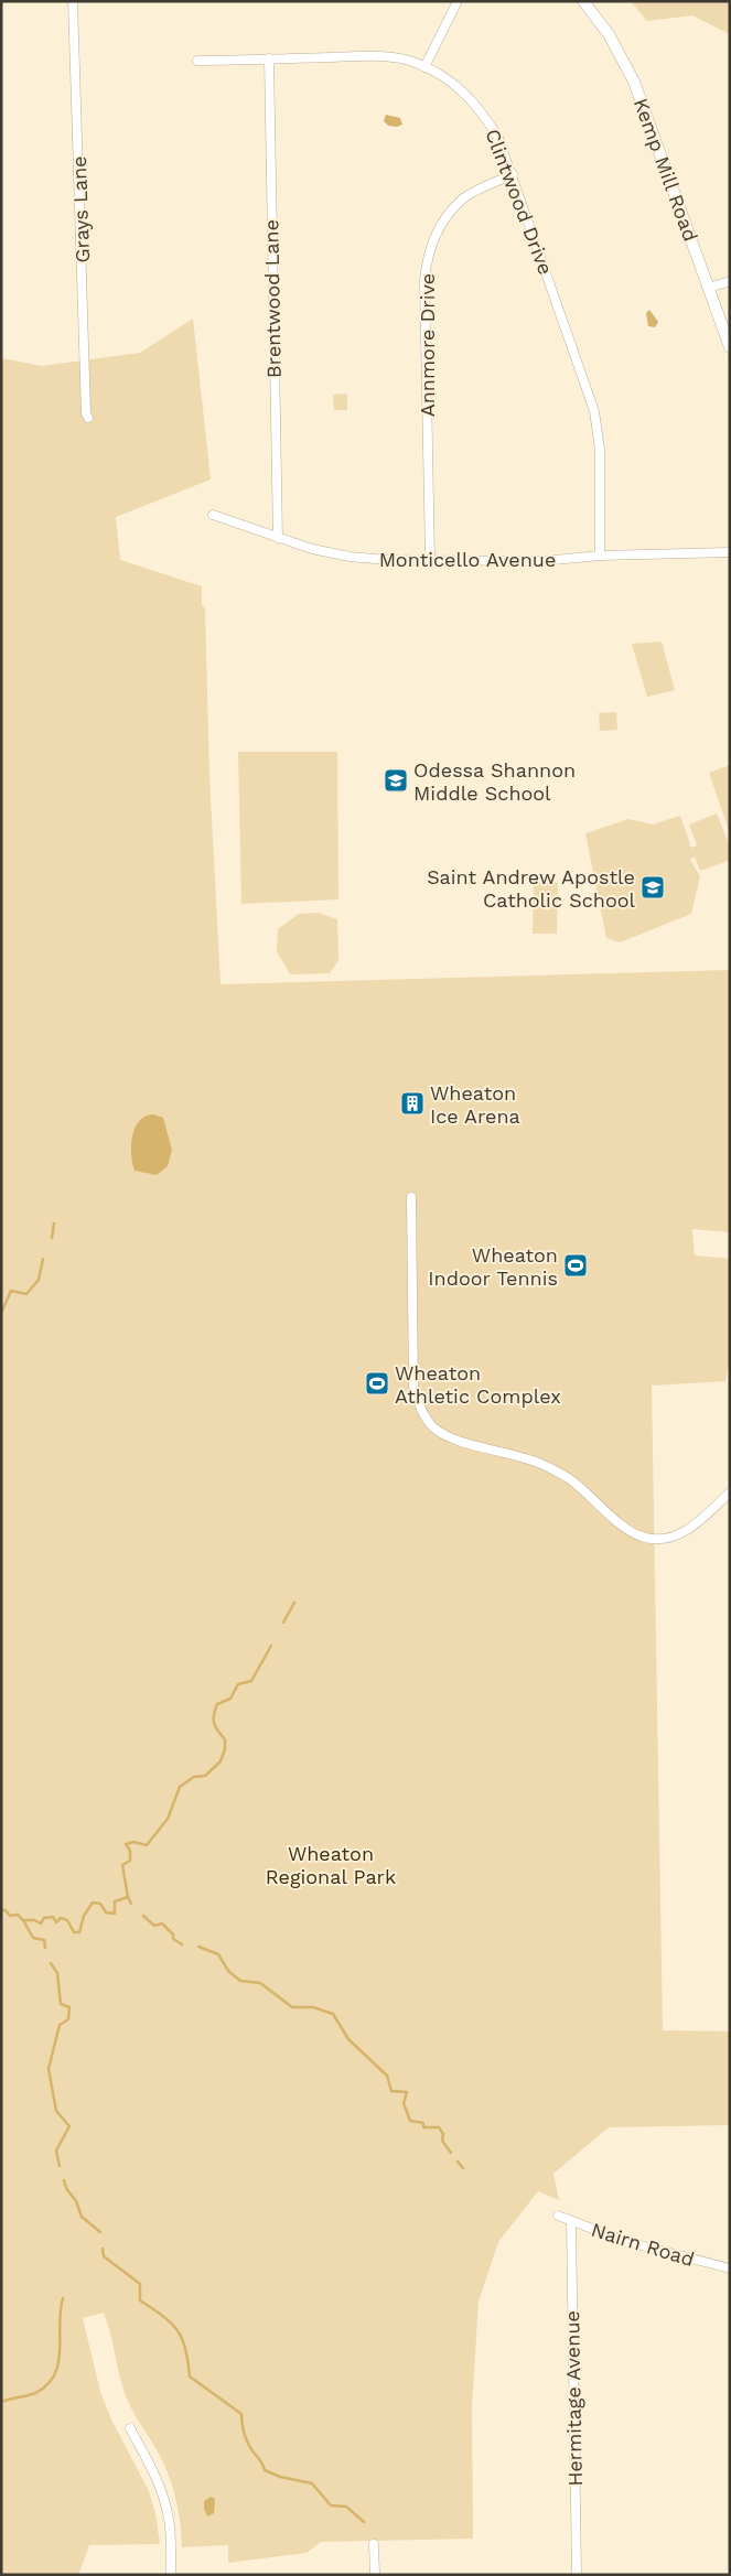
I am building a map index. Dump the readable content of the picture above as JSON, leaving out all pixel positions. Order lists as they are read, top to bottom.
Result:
{
  "streets": {
    "street": [
      "Kemp Mill Road",
      "Clintwood Drive",
      "Grays Lane",
      "Brentwood Lane",
      "Annmore Drive",
      "Monticello Avenue",
      "Nairn Road",
      "Hermitage Avenue"
    ]
  },
  "crossings": [
    ["Clintwood Drive", "Brentwood Lane"],
    ["Clintwood Drive", "Annmore Drive"],
    ["Clintwood Drive", "Monticello Avenue"],
    ["Brentwood Lane", "Monticello Avenue"],
    ["Annmore Drive", "Monticello Avenue"],
    ["Nairn Road", "Hermitage Avenue"]
  ],
  "parks": ["Wheaton Regional Park"],
  "places": {
    "school or university": ["Odessa Shannon Middle School", "Saint Andrew Apostle Catholic School"],
    "building": ["Wheaton Ice Arena"],
    "sports": ["Wheaton Indoor Tennis", "Wheaton Athletic Complex"]
  }
}
